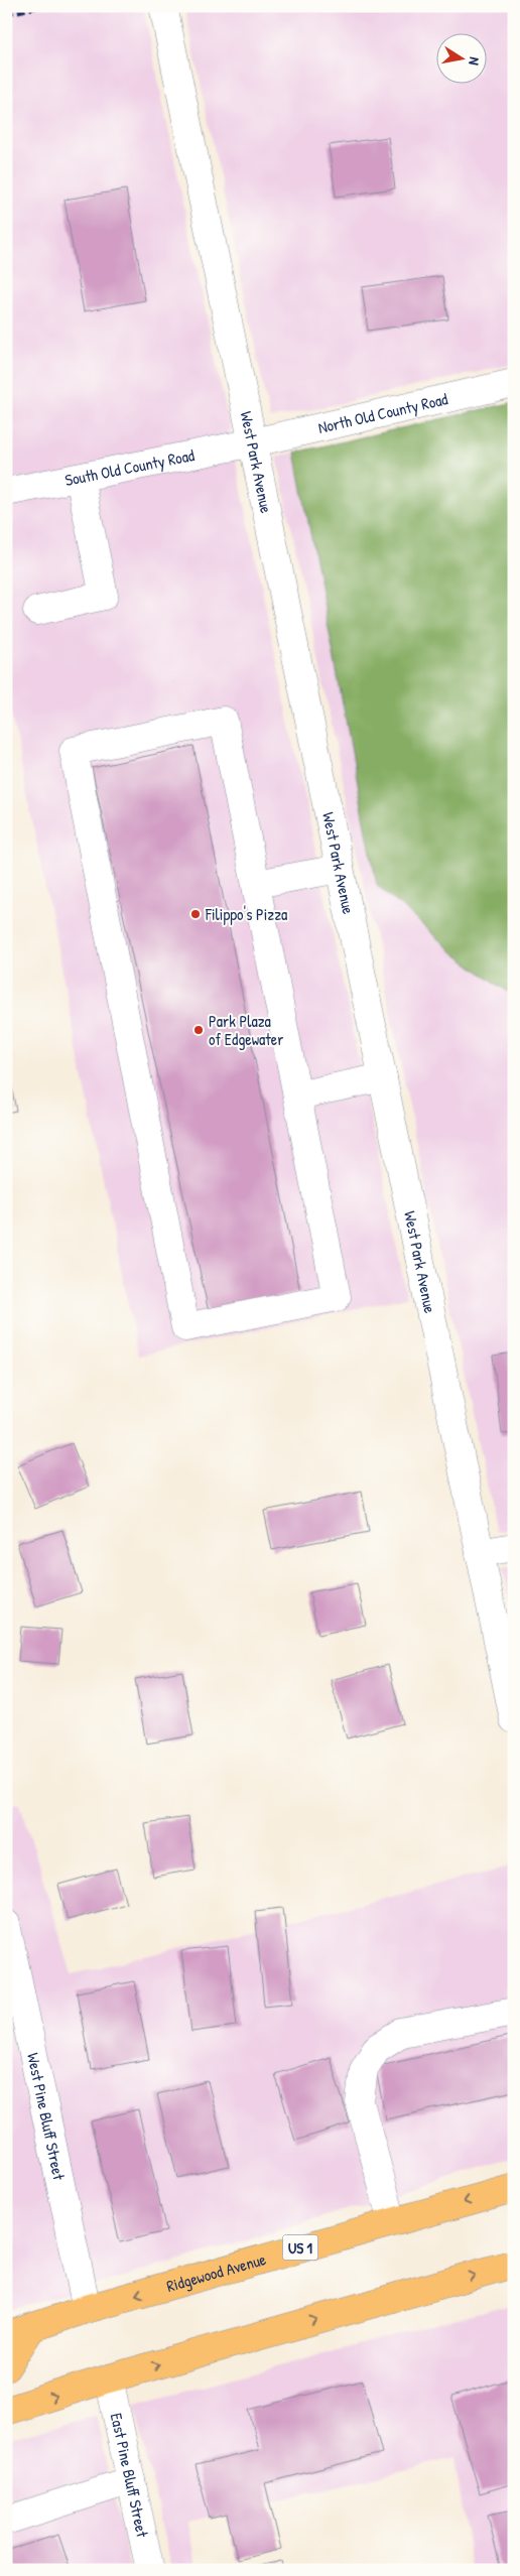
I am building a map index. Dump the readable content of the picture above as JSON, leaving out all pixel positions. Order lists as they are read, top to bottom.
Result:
{
  "streets": {
    "main road": ["US 1", "Ridgewood Avenue"],
    "street": [
      "North Old County Road",
      "West Park Avenue",
      "South Old County Road",
      "West Pine Bluff Street",
      "East Pine Bluff Street"
    ]
  },
  "crossings": [
    ["North Old County Road", "West Park Avenue"],
    ["North Old County Road", "South Old County Road"],
    ["West Park Avenue", "South Old County Road"],
    ["West Pine Bluff Street", "Ridgewood Avenue"]
  ],
  "places": ["Filippo's Pizza", "Park Plaza of Edgewater"],
  "north": "right"
}
